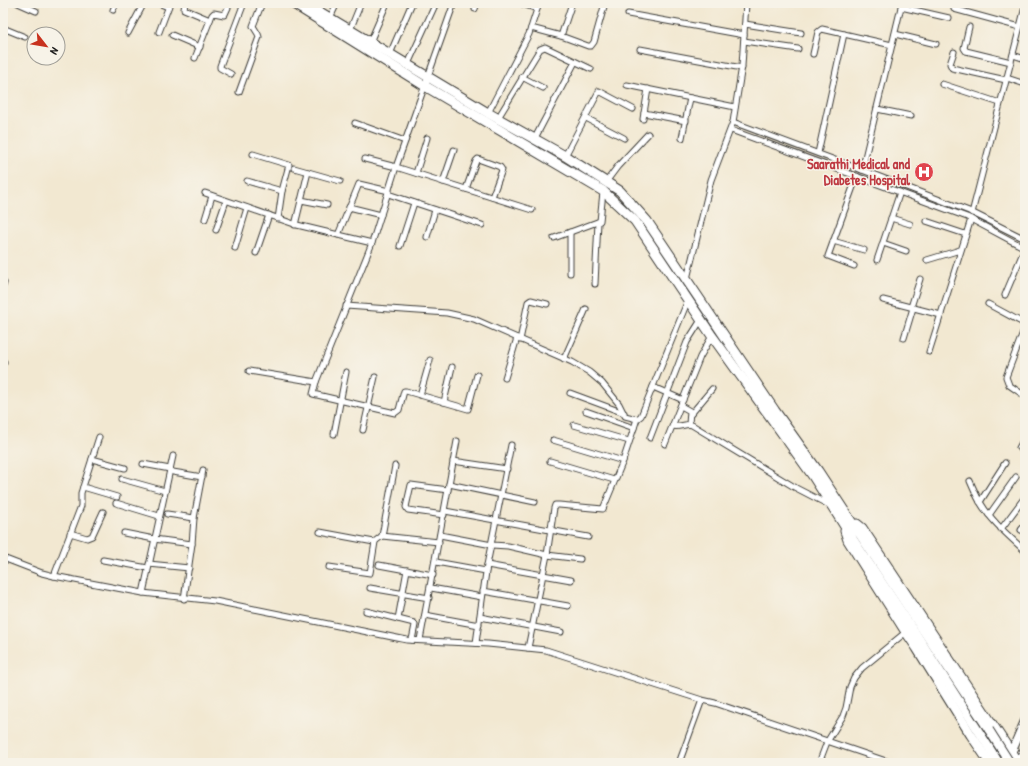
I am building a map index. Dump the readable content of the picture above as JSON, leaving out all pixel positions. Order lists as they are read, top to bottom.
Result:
{
  "places": {
    "hospital": ["Saarathi Medical and Diabetes Hospital"]
  },
  "north": "bottom right"
}
